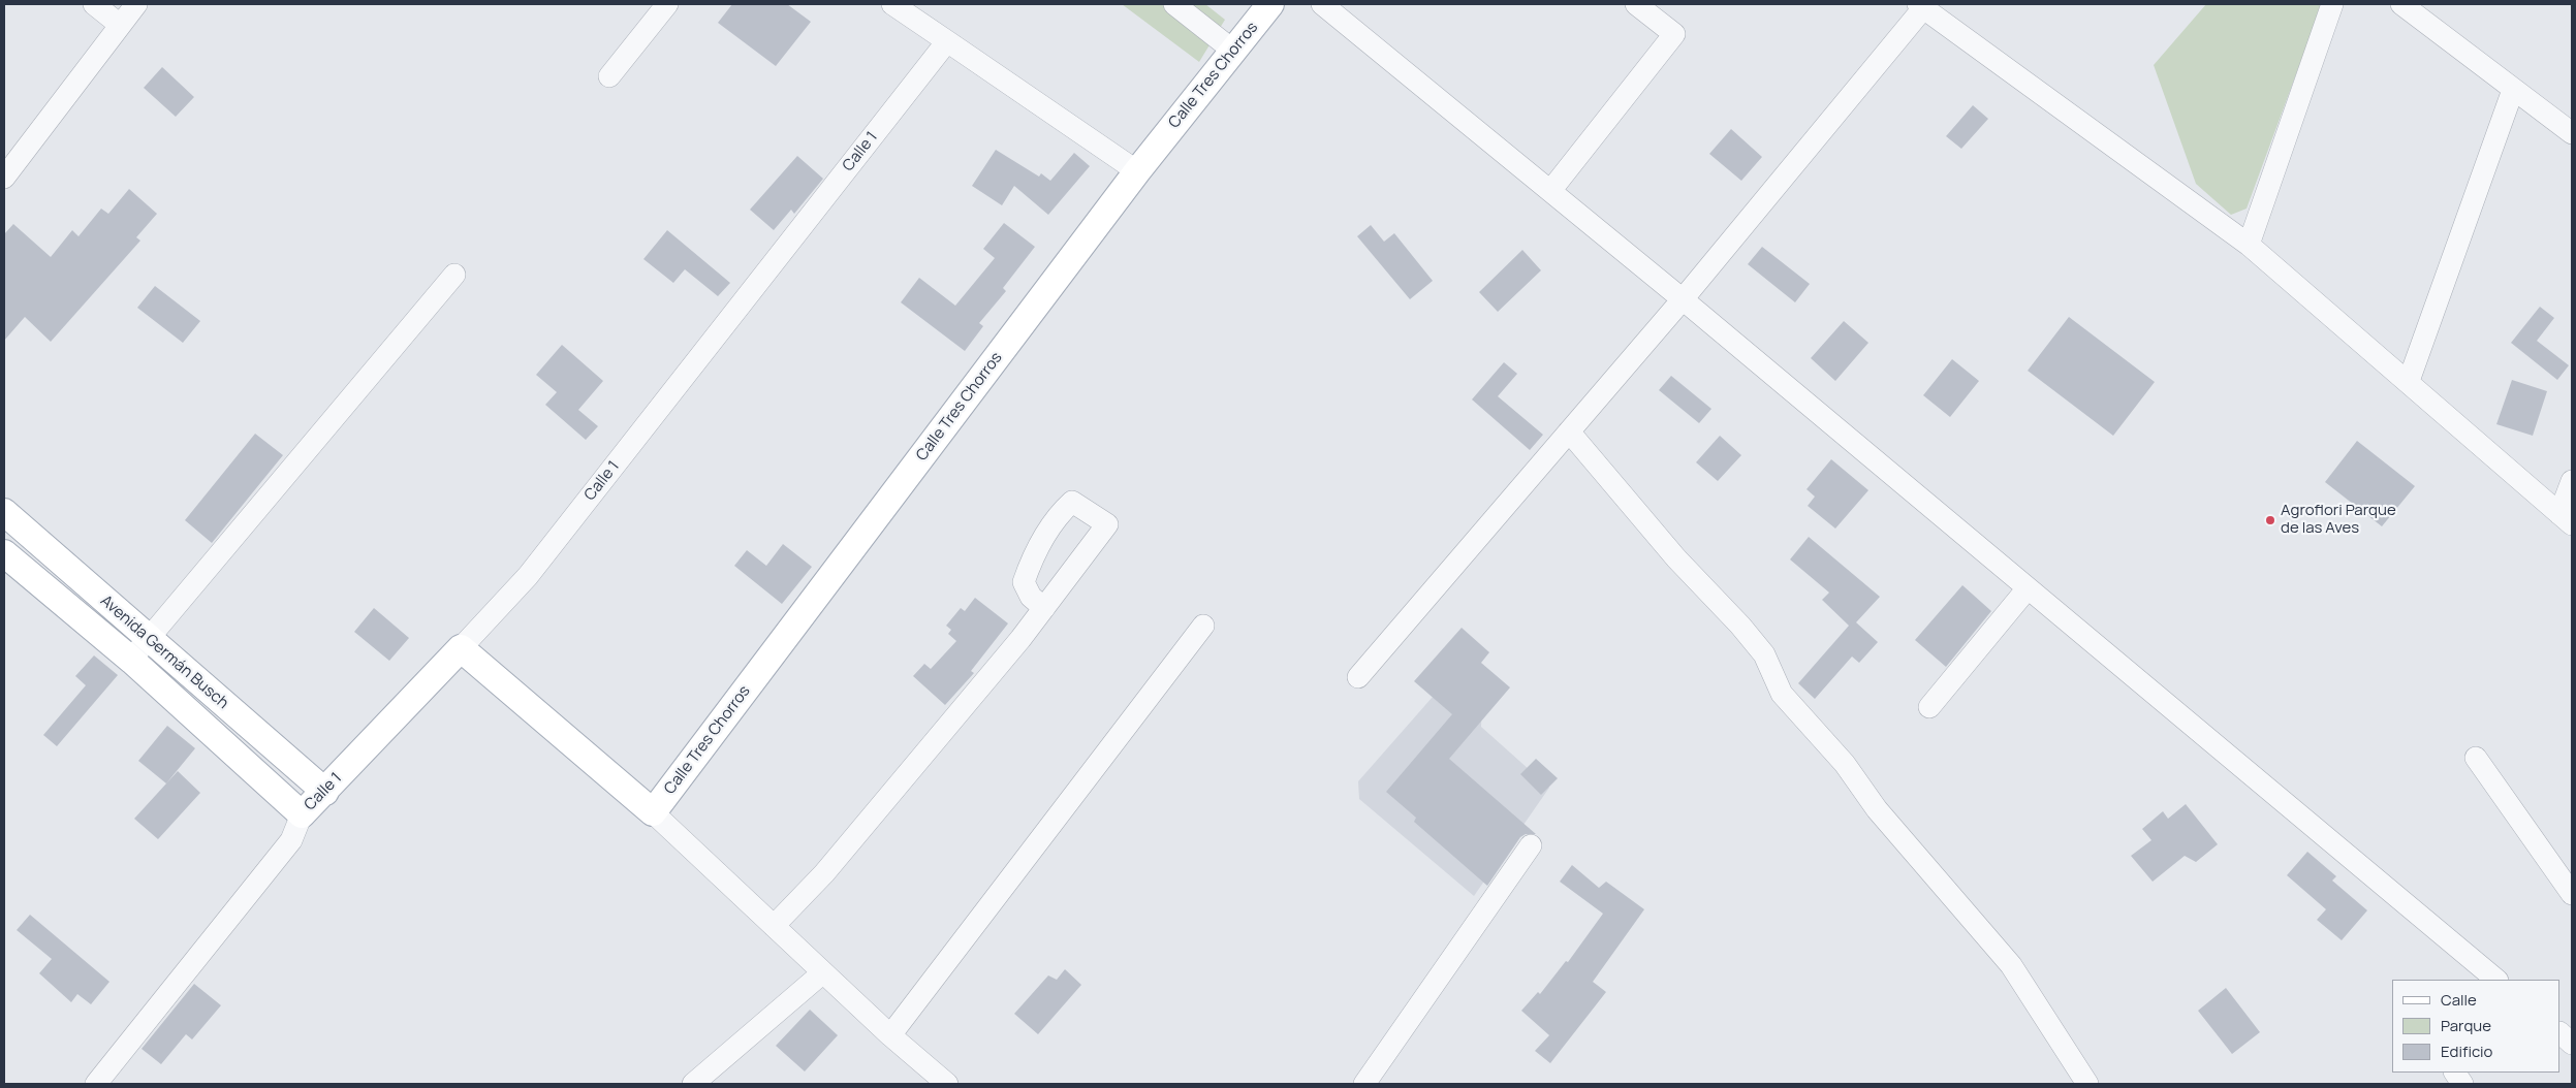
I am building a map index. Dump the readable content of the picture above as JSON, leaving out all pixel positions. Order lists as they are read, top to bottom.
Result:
{
  "streets": {
    "main road": ["Calle Tres Chorros", "Calle 1", "Avenida Germán Busch"]
  },
  "crossings": [
    ["Calle 1", "Avenida Germán Busch"]
  ],
  "places": ["Agroflori Parque de las Aves"],
  "legend": ["Calle", "Parque", "Edificio"]
}
